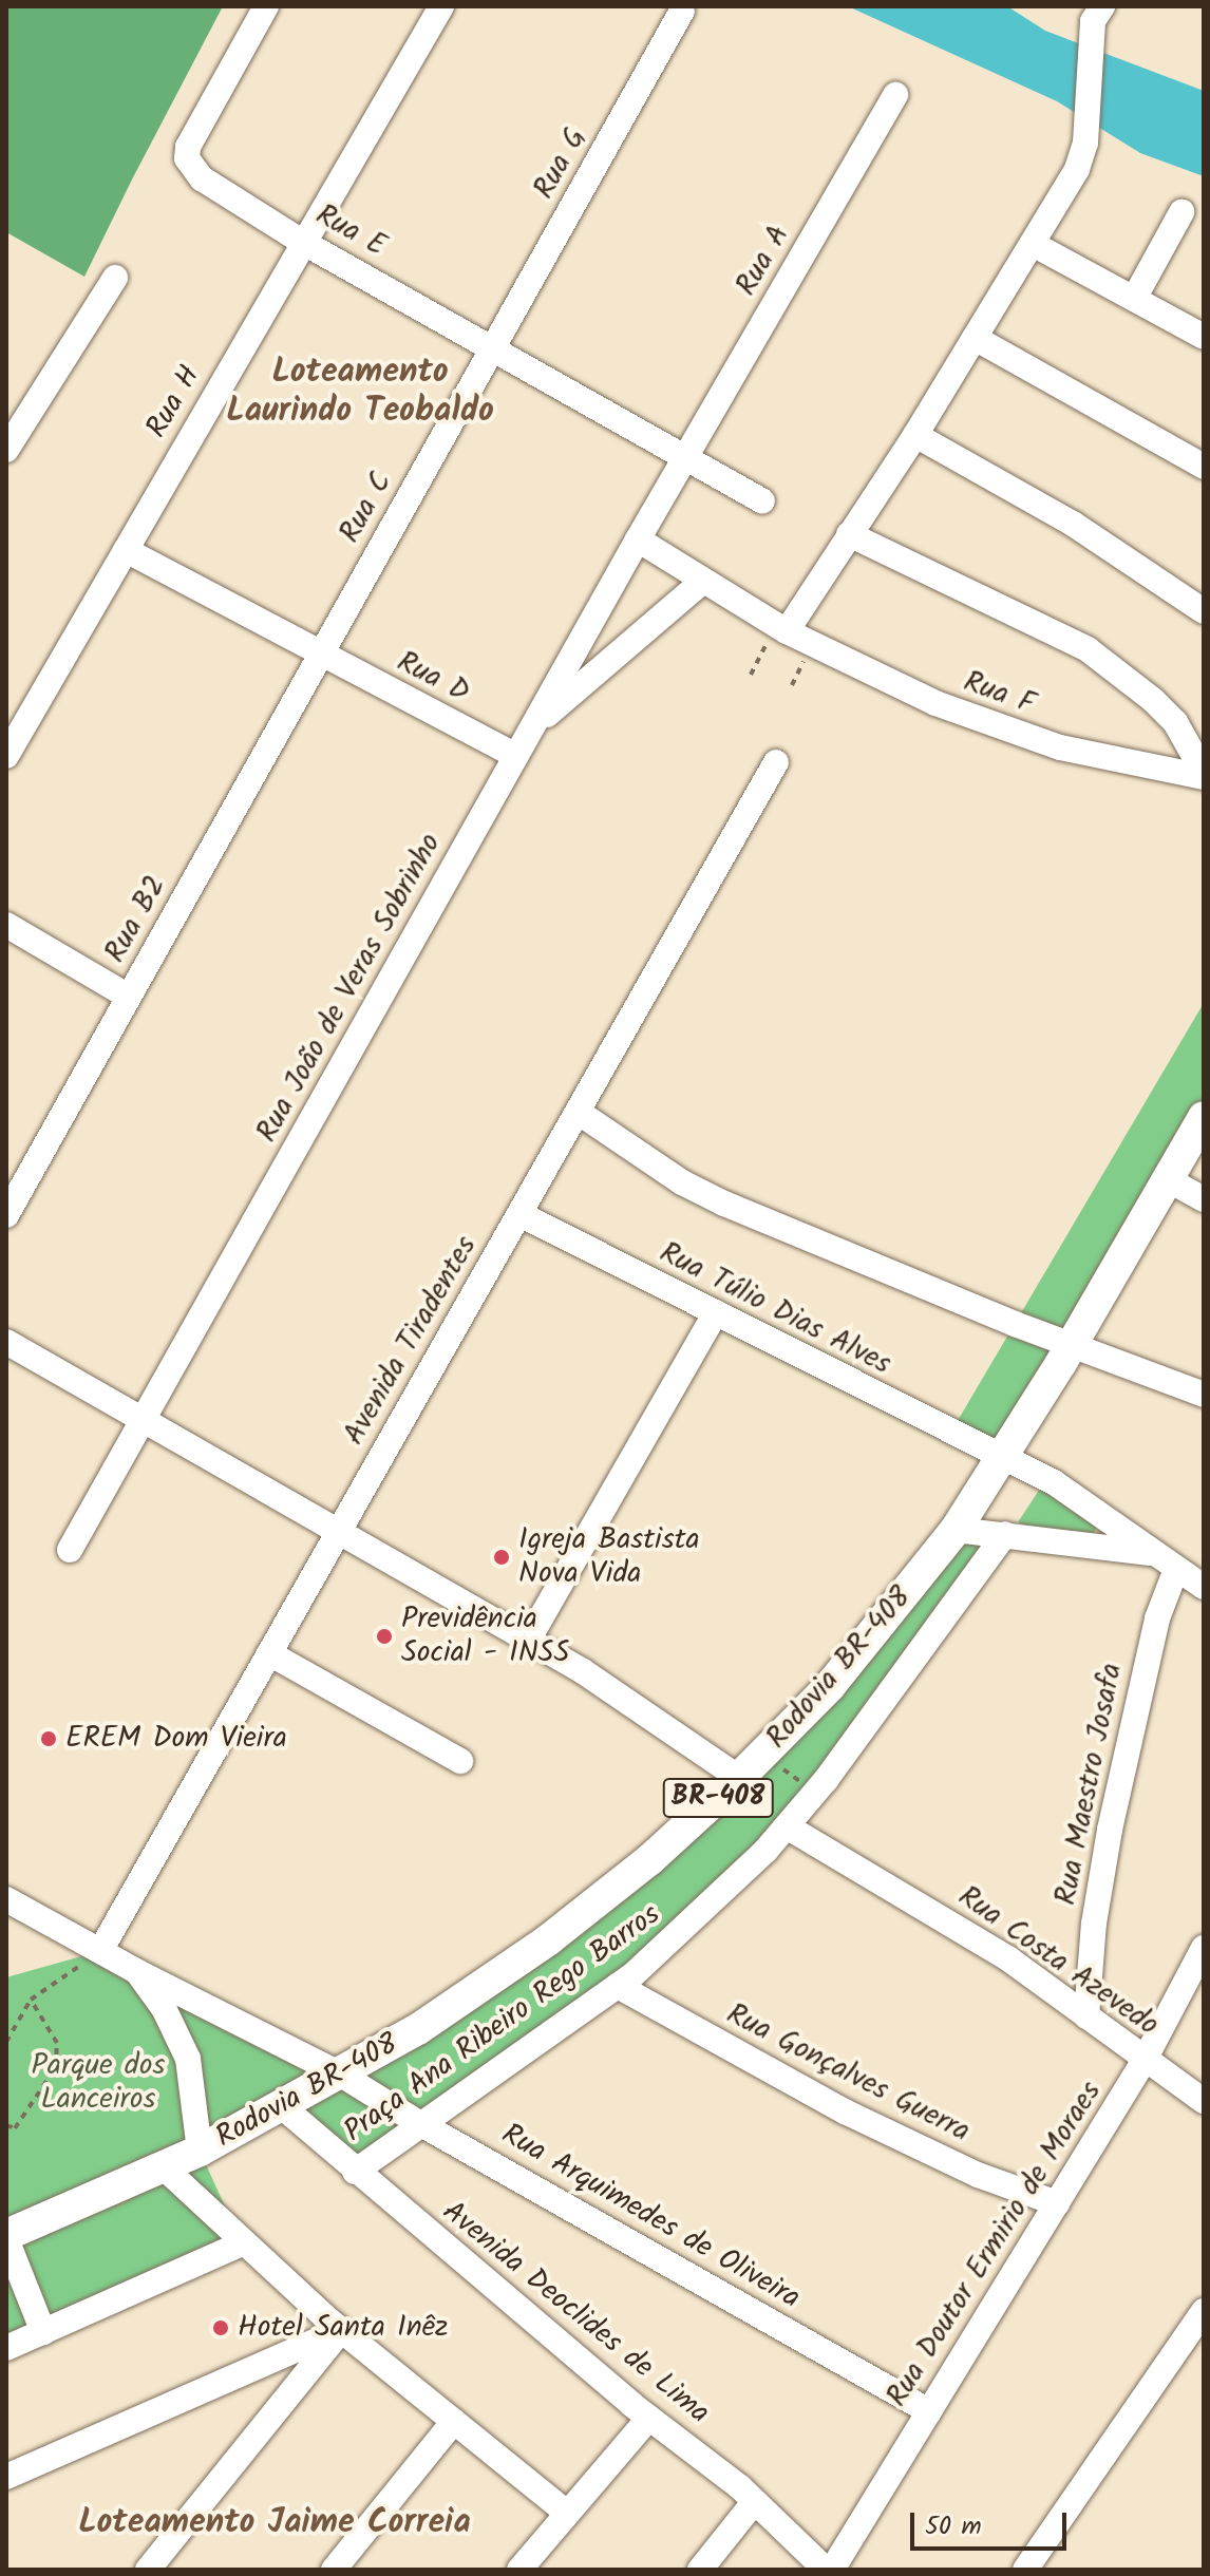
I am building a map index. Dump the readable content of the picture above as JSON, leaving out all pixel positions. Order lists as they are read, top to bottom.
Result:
{
  "streets": {
    "main road": ["Rodovia BR-408", "BR-408"],
    "street": [
      "Rua G",
      "Rua E",
      "Rua A",
      "Rua H",
      "Rua C",
      "Rua D",
      "Rua F",
      "Rua B2",
      "Rua João de Veras Sobrinho",
      "Rua Túlio Dias Alves",
      "Avenida Tiradentes",
      "Rua Maestro Josafa",
      "Rua Costa Azevedo",
      "Praça Ana Ribeiro Rego Barros",
      "Rua Gonçalves Guerra",
      "Rua Arquimedes de Oliveira",
      "Rua Doutor Ermirio de Moraes",
      "Avenida Deoclides de Lima"
    ]
  },
  "crossings": [
    ["Rua G", "Rua E"],
    ["Rua G", "Rua C"],
    ["Rua E", "Rua H"],
    ["Rua E", "Rua C"],
    ["Rua A", "Rua João de Veras Sobrinho"],
    ["Rua H", "Rua D"],
    ["Rua C", "Rua D"],
    ["Rua C", "Rua B2"],
    ["Rua D", "Rua B2"],
    ["Rua D", "Rua João de Veras Sobrinho"],
    ["Rua F", "Rua João de Veras Sobrinho"],
    ["Rua Túlio Dias Alves", "Avenida Tiradentes"],
    ["Rua Túlio Dias Alves", "Rodovia BR-408"],
    ["Avenida Tiradentes", "Rua Arquimedes de Oliveira"],
    ["Rodovia BR-408", "Rua Arquimedes de Oliveira"],
    ["Rodovia BR-408", "Avenida Deoclides de Lima"],
    ["Rua Maestro Josafa", "Rua Costa Azevedo"],
    ["Rua Costa Azevedo", "Praça Ana Ribeiro Rego Barros"],
    ["Rua Costa Azevedo", "Rua Doutor Ermirio de Moraes"],
    ["Praça Ana Ribeiro Rego Barros", "Rua Gonçalves Guerra"],
    ["Praça Ana Ribeiro Rego Barros", "Rua Arquimedes de Oliveira"],
    ["Praça Ana Ribeiro Rego Barros", "Avenida Deoclides de Lima"],
    ["Rua Gonçalves Guerra", "Rua Doutor Ermirio de Moraes"],
    ["Rua Arquimedes de Oliveira", "Rua Doutor Ermirio de Moraes"],
    ["Rua Doutor Ermirio de Moraes", "Avenida Deoclides de Lima"]
  ],
  "districts": ["Loteamento Laurindo Teobaldo", "Loteamento Jaime Correia"],
  "parks": ["Parque dos Lanceiros"],
  "places": [
    "Igreja Bastista Nova Vida",
    "Previdência Social - INSS",
    "EREM Dom Vieira",
    "Hotel Santa Inêz"
  ],
  "scale_bar": "50 m"
}
